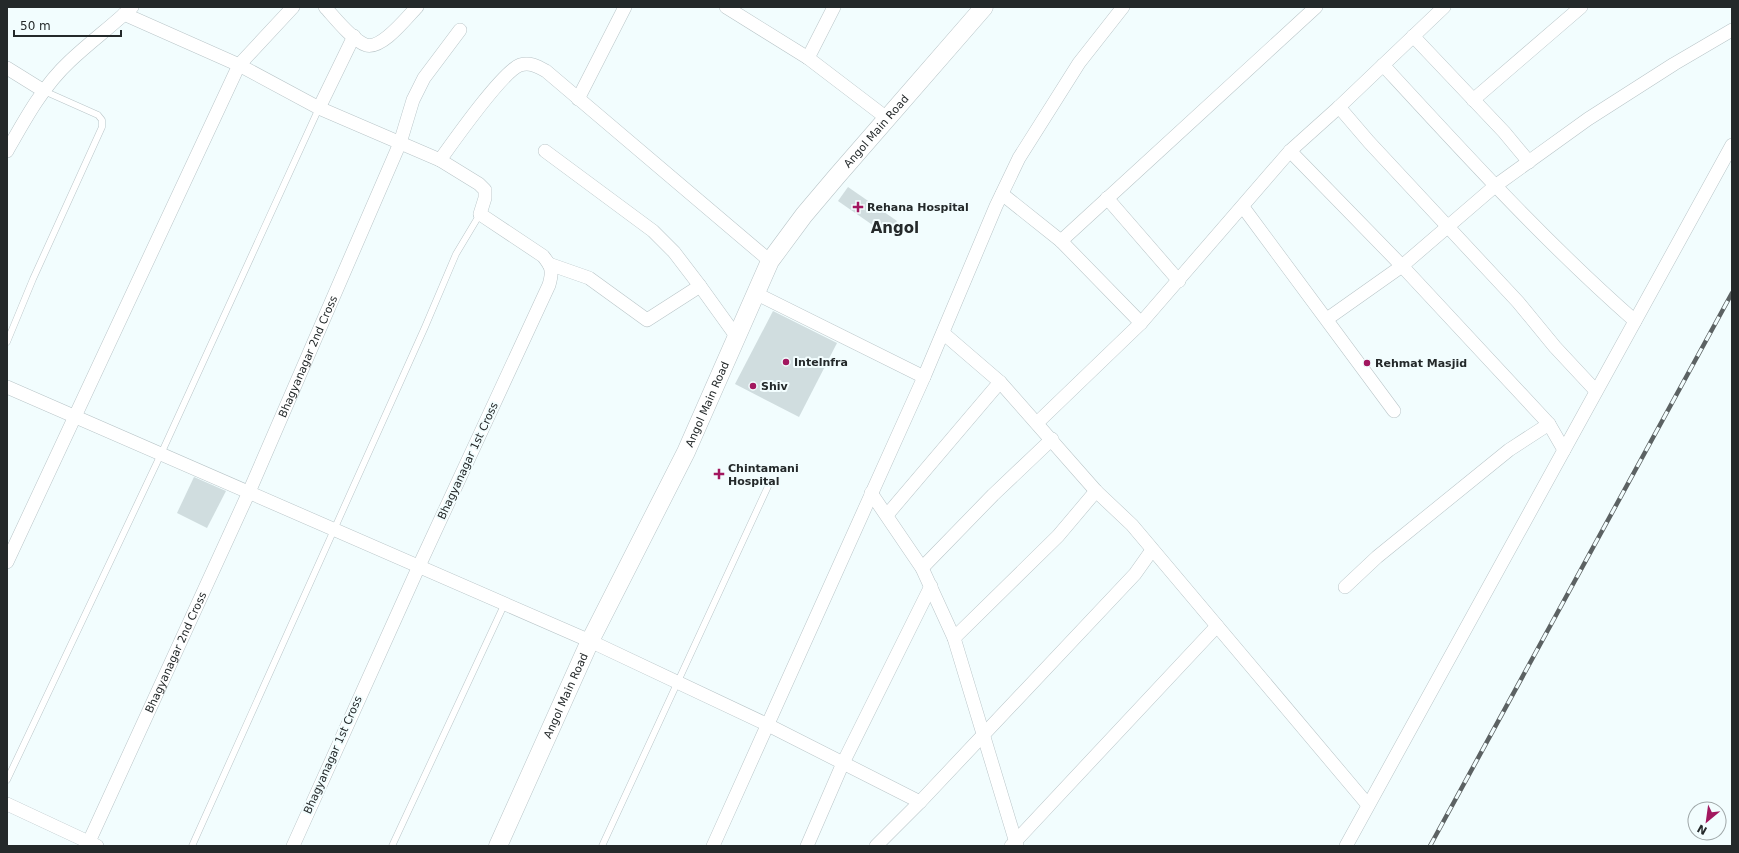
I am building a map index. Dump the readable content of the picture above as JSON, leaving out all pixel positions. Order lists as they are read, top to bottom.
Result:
{
  "streets": {
    "street": ["Angol Main Road", "Bhagyanagar 2nd Cross", "Bhagyanagar 1st Cross"]
  },
  "districts": ["Angol"],
  "places": {
    "health": ["Rehana Hospital", "Chintamani Hospital"],
    "other": ["Intelnfra", "Rehmat Masjid", "Shiv"]
  },
  "scale_bar": "50 m",
  "north": "bottom left"
}
